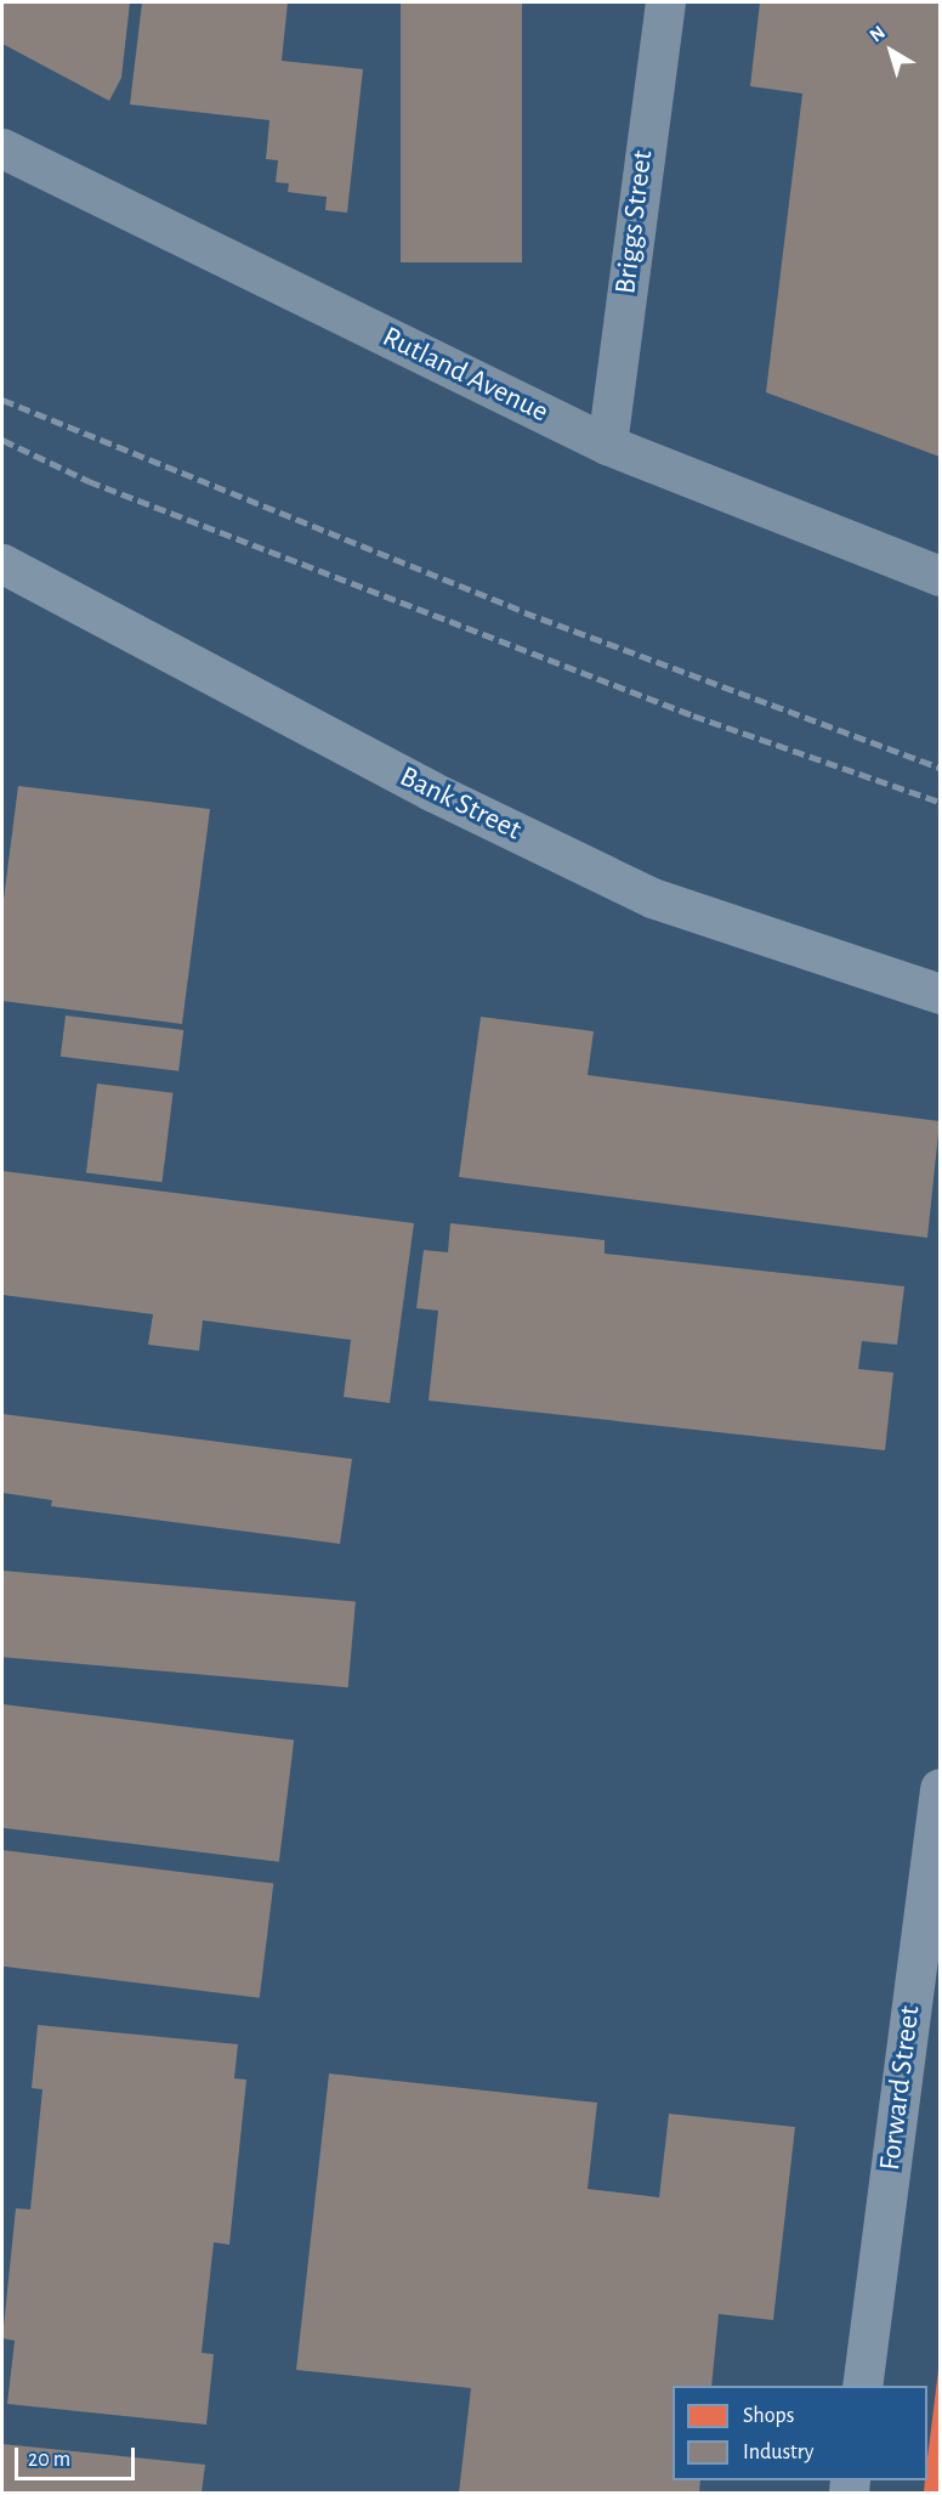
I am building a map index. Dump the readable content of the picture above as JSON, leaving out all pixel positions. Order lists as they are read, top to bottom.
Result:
{
  "streets": {
    "street": [
      "Briggs Street",
      "Rutland Avenue",
      "Bank Street",
      "Forward Street"
    ]
  },
  "crossings": [
    ["Briggs Street", "Rutland Avenue"]
  ],
  "legend": ["Shops", "Industry"],
  "scale_bar": "20 m",
  "north": "top left"
}
